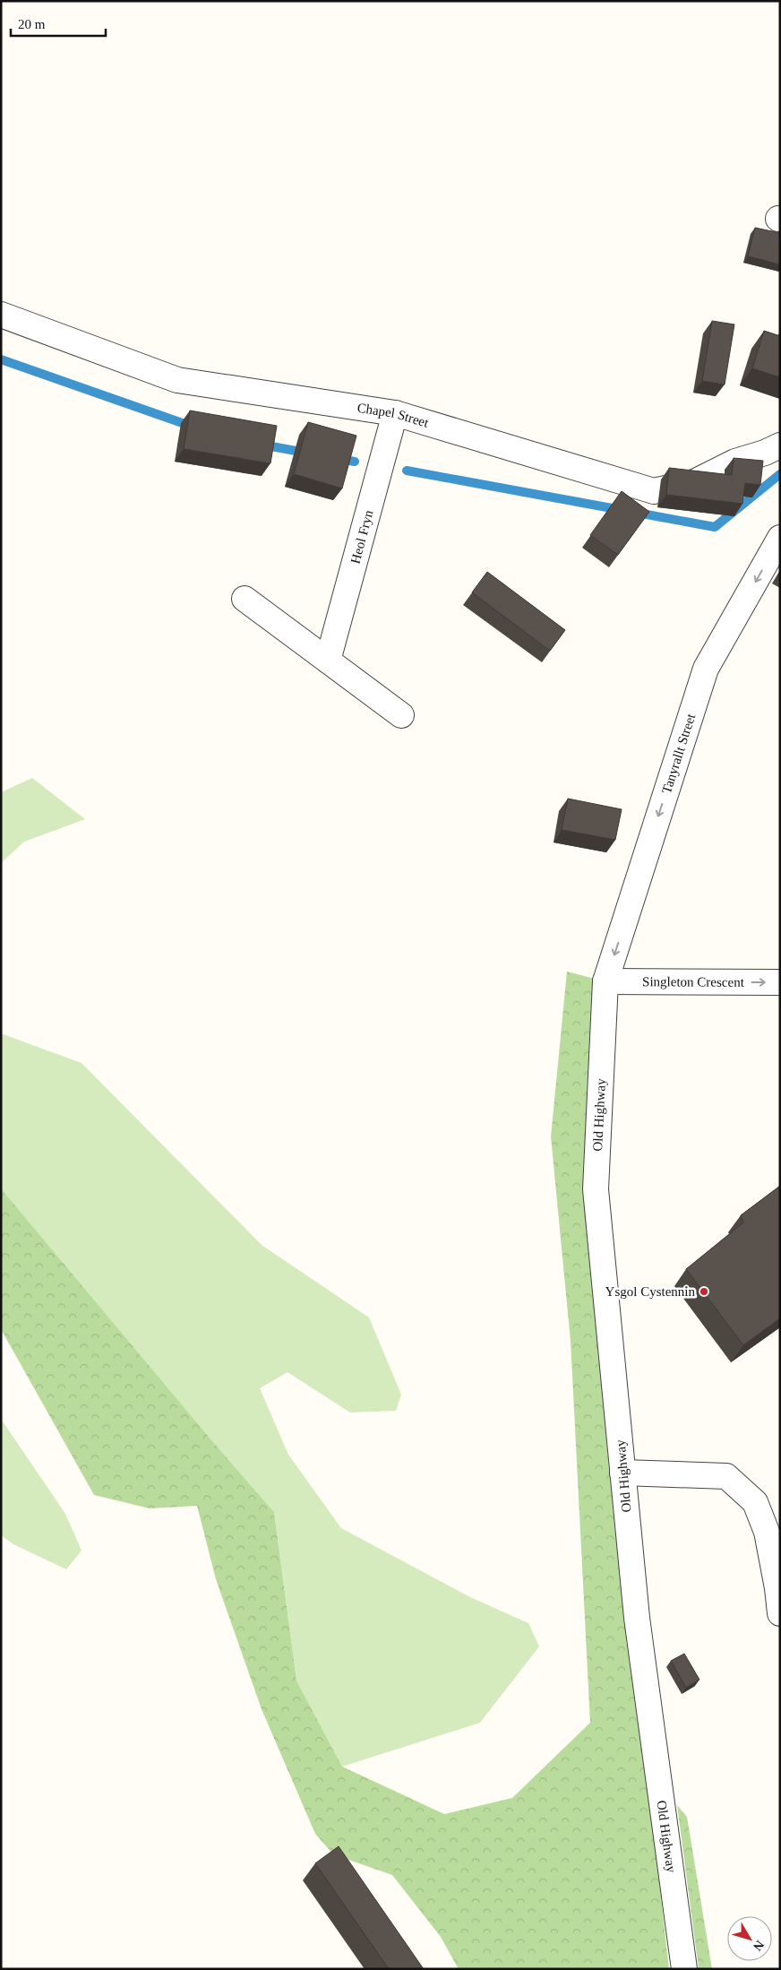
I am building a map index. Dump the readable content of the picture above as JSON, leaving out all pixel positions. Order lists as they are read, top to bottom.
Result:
{
  "streets": {
    "street": [
      "Chapel Street",
      "Heol Fryn",
      "Tanyrallt Street",
      "Singleton Crescent",
      "Old Highway"
    ]
  },
  "crossings": [
    ["Chapel Street", "Heol Fryn"],
    ["Tanyrallt Street", "Singleton Crescent"],
    ["Tanyrallt Street", "Old Highway"],
    ["Singleton Crescent", "Old Highway"]
  ],
  "one_way": ["Tanyrallt Street", "Singleton Crescent"],
  "places": ["Ysgol Cystennin"],
  "scale_bar": "20 m",
  "north": "bottom right"
}
